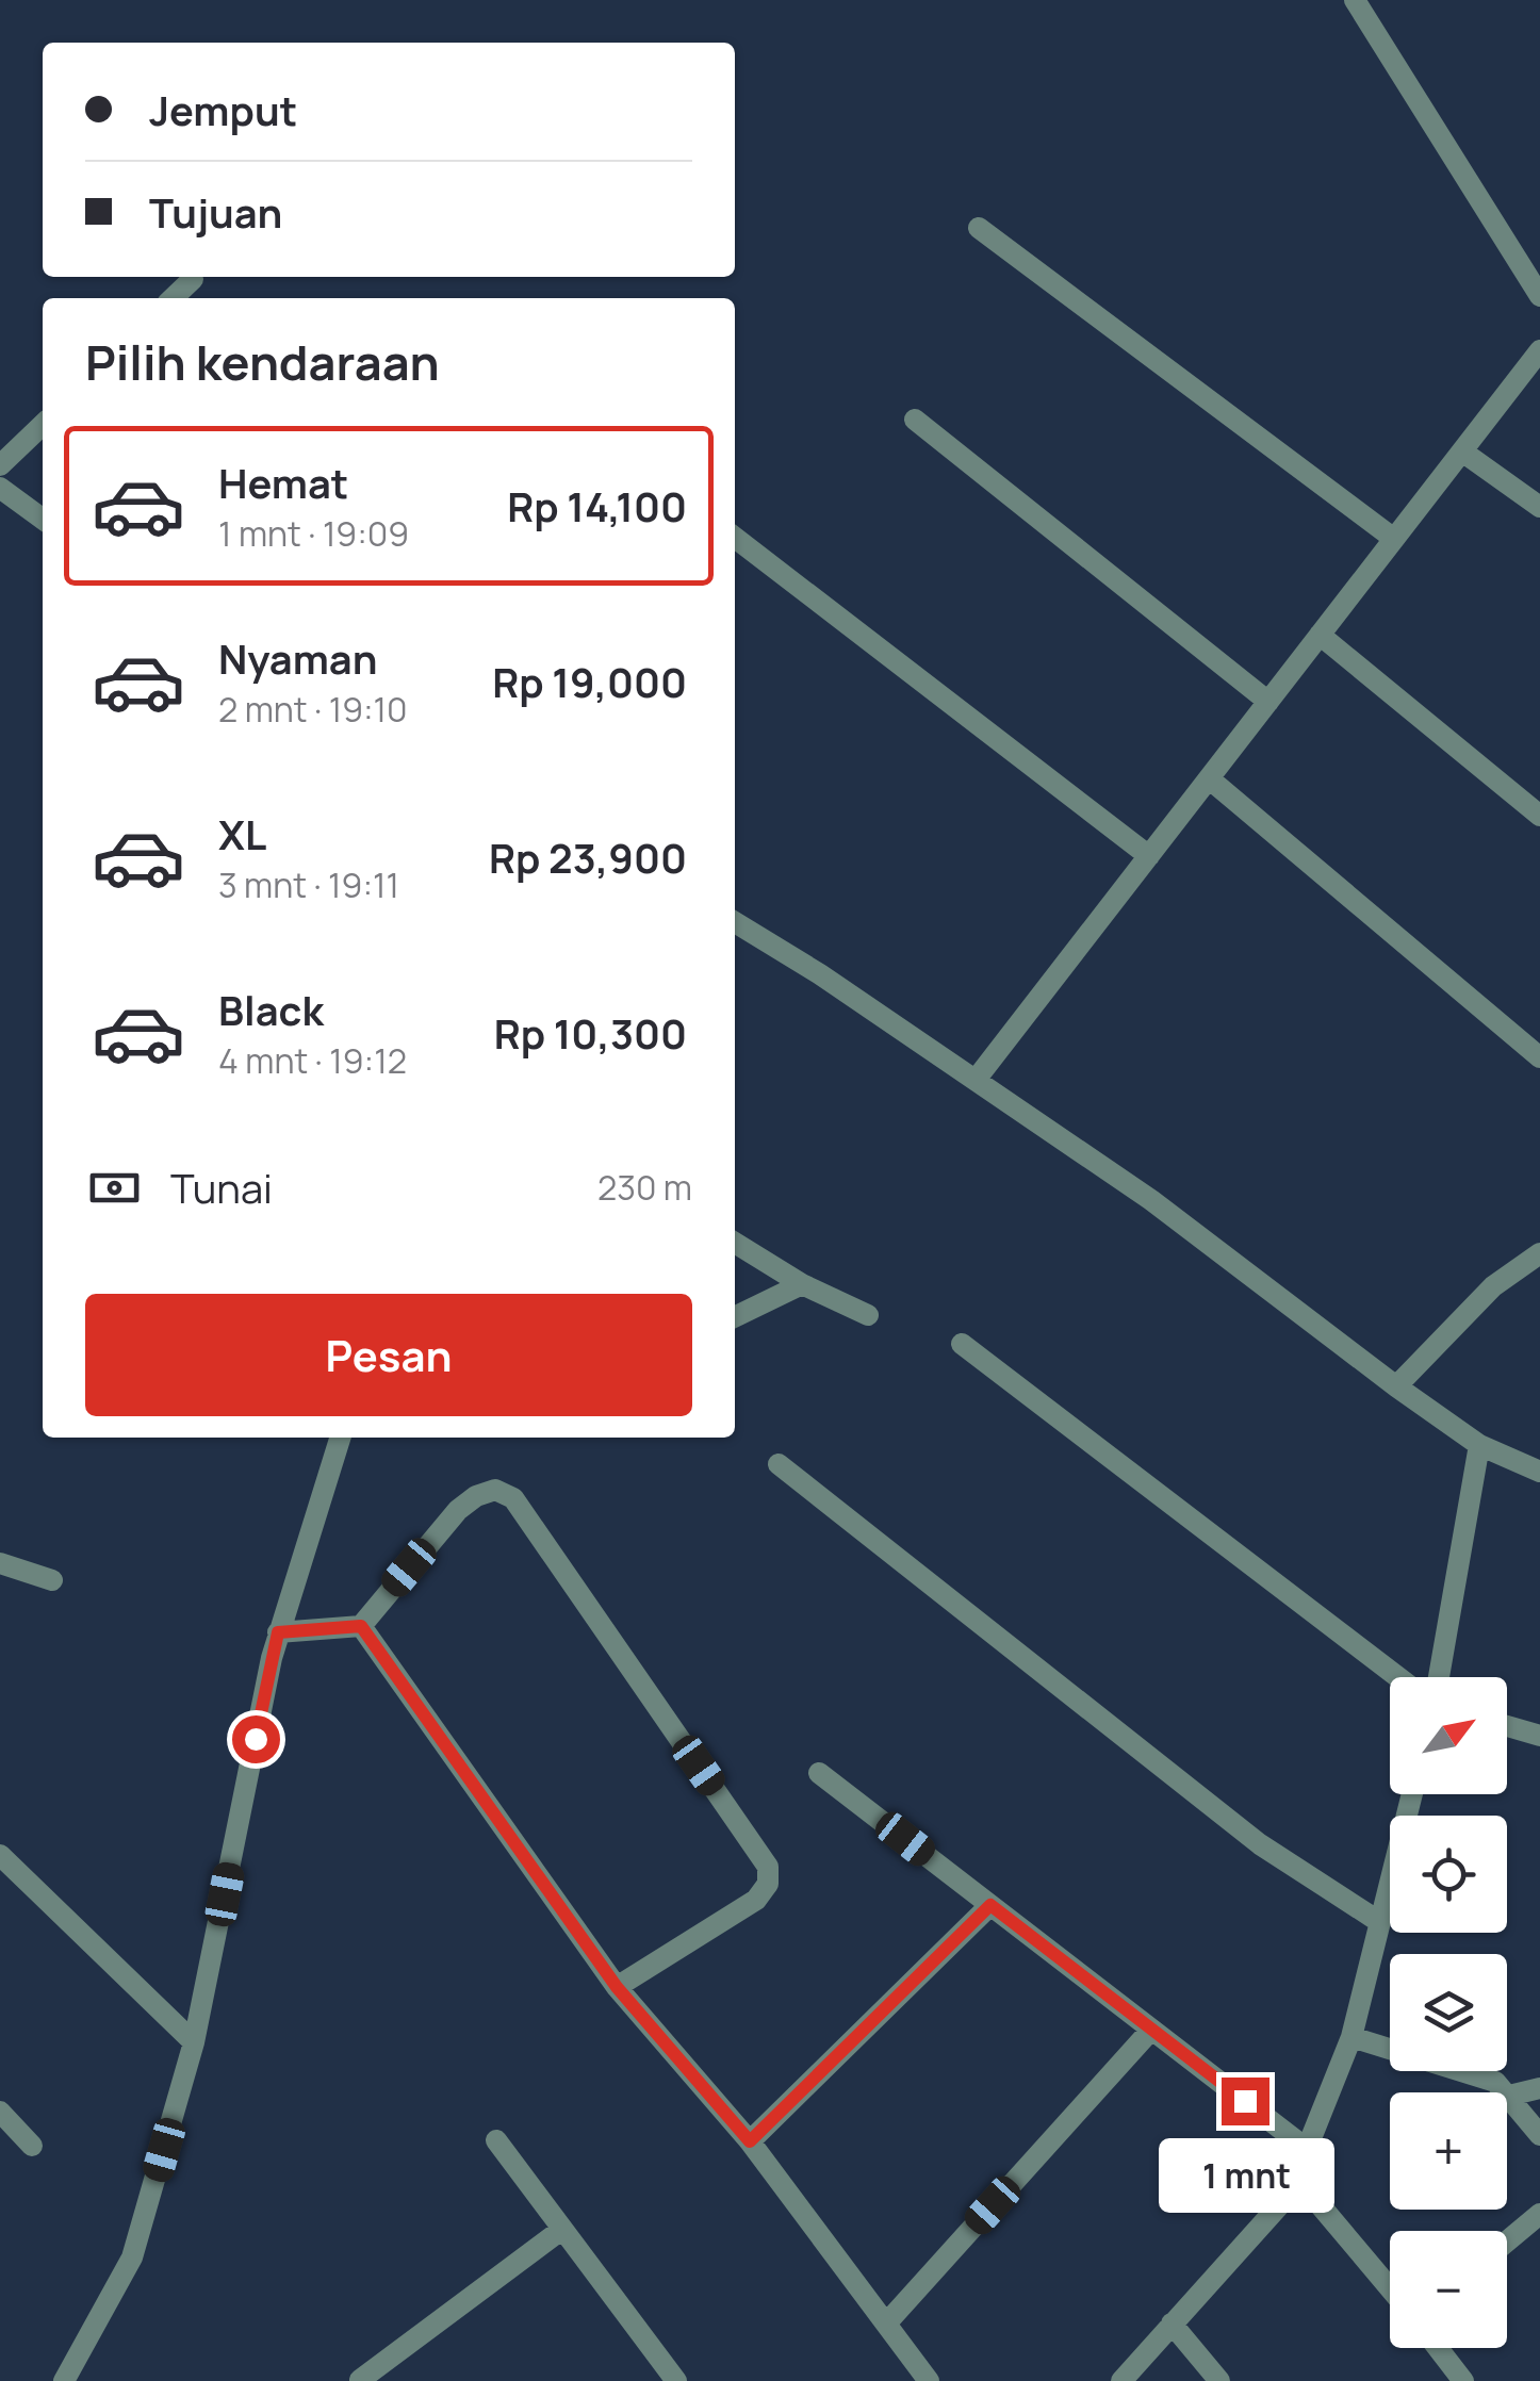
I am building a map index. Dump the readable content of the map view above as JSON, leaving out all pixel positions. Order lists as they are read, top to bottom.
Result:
{
  "north": "top right",
  "page": {
    "banner": ["Jemput", "Tujuan"],
    "heading": "Pilih kendaraan",
    "list": [
      {
        "name": "Hemat",
        "note": "1 mnt · 19:09",
        "value": "Rp 14,100"
      },
      {
        "name": "Nyaman",
        "note": "2 mnt · 19:10",
        "value": "Rp 19,000"
      },
      {
        "name": "XL",
        "note": "3 mnt · 19:11",
        "value": "Rp 23,900"
      },
      {
        "name": "Black",
        "note": "4 mnt · 19:12",
        "value": "Rp 10,300"
      }
    ],
    "pay": ["Tunai", "230 m"],
    "buttons": "Pesan",
    "map_buttons": ["+", "−"],
    "bubble": "1 mnt"
  }
}
